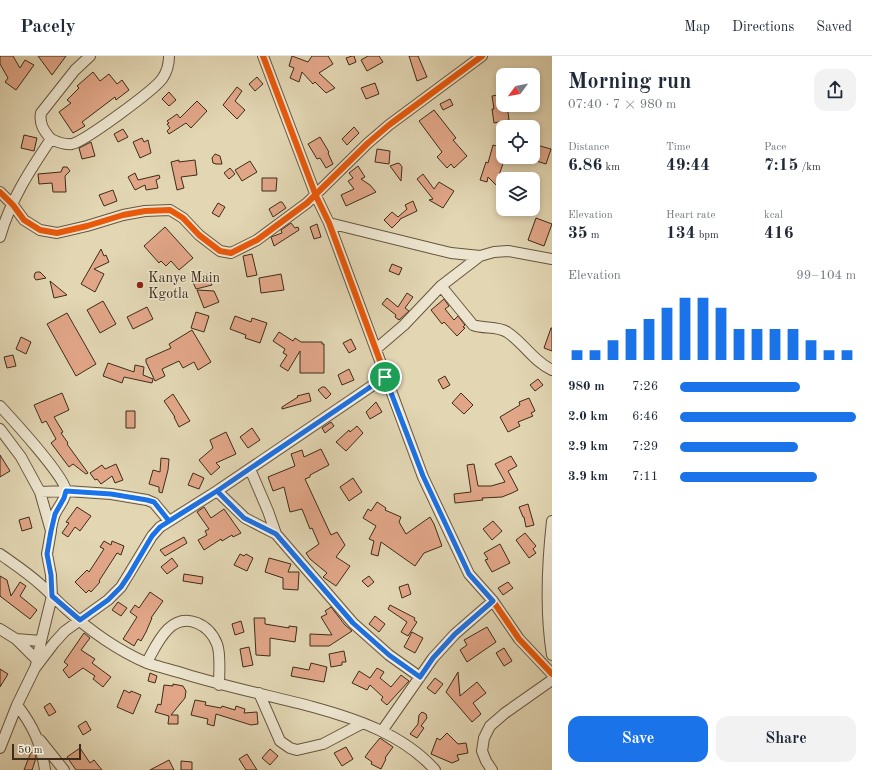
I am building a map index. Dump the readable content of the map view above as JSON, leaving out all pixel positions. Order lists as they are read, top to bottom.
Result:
{
  "places": ["Kanye Main Kgotla"],
  "scale_bar": "50 m",
  "north": "bottom left",
  "page": {
    "header": "Pacely",
    "nav": ["Map", "Directions", "Saved"],
    "heading": ["Morning run", "07:40 · 7 × 980 m"],
    "stats": [
      ["Distance", "6.86 km"],
      ["Time", "49:44"],
      ["Pace", "7:15 /km"],
      ["Elevation", "35 m"],
      ["Heart rate", "134 bpm"],
      ["kcal", "416"]
    ],
    "chart": ["Elevation", "99–104 m"],
    "list": [
      {
        "name": "980 m",
        "note": "7:26"
      },
      {
        "name": "2.0 km",
        "note": "6:46"
      },
      {
        "name": "2.9 km",
        "note": "7:29"
      },
      {
        "name": "3.9 km",
        "note": "7:11"
      }
    ],
    "buttons": ["Save", "Share"],
    "scale": "50 m"
  }
}
